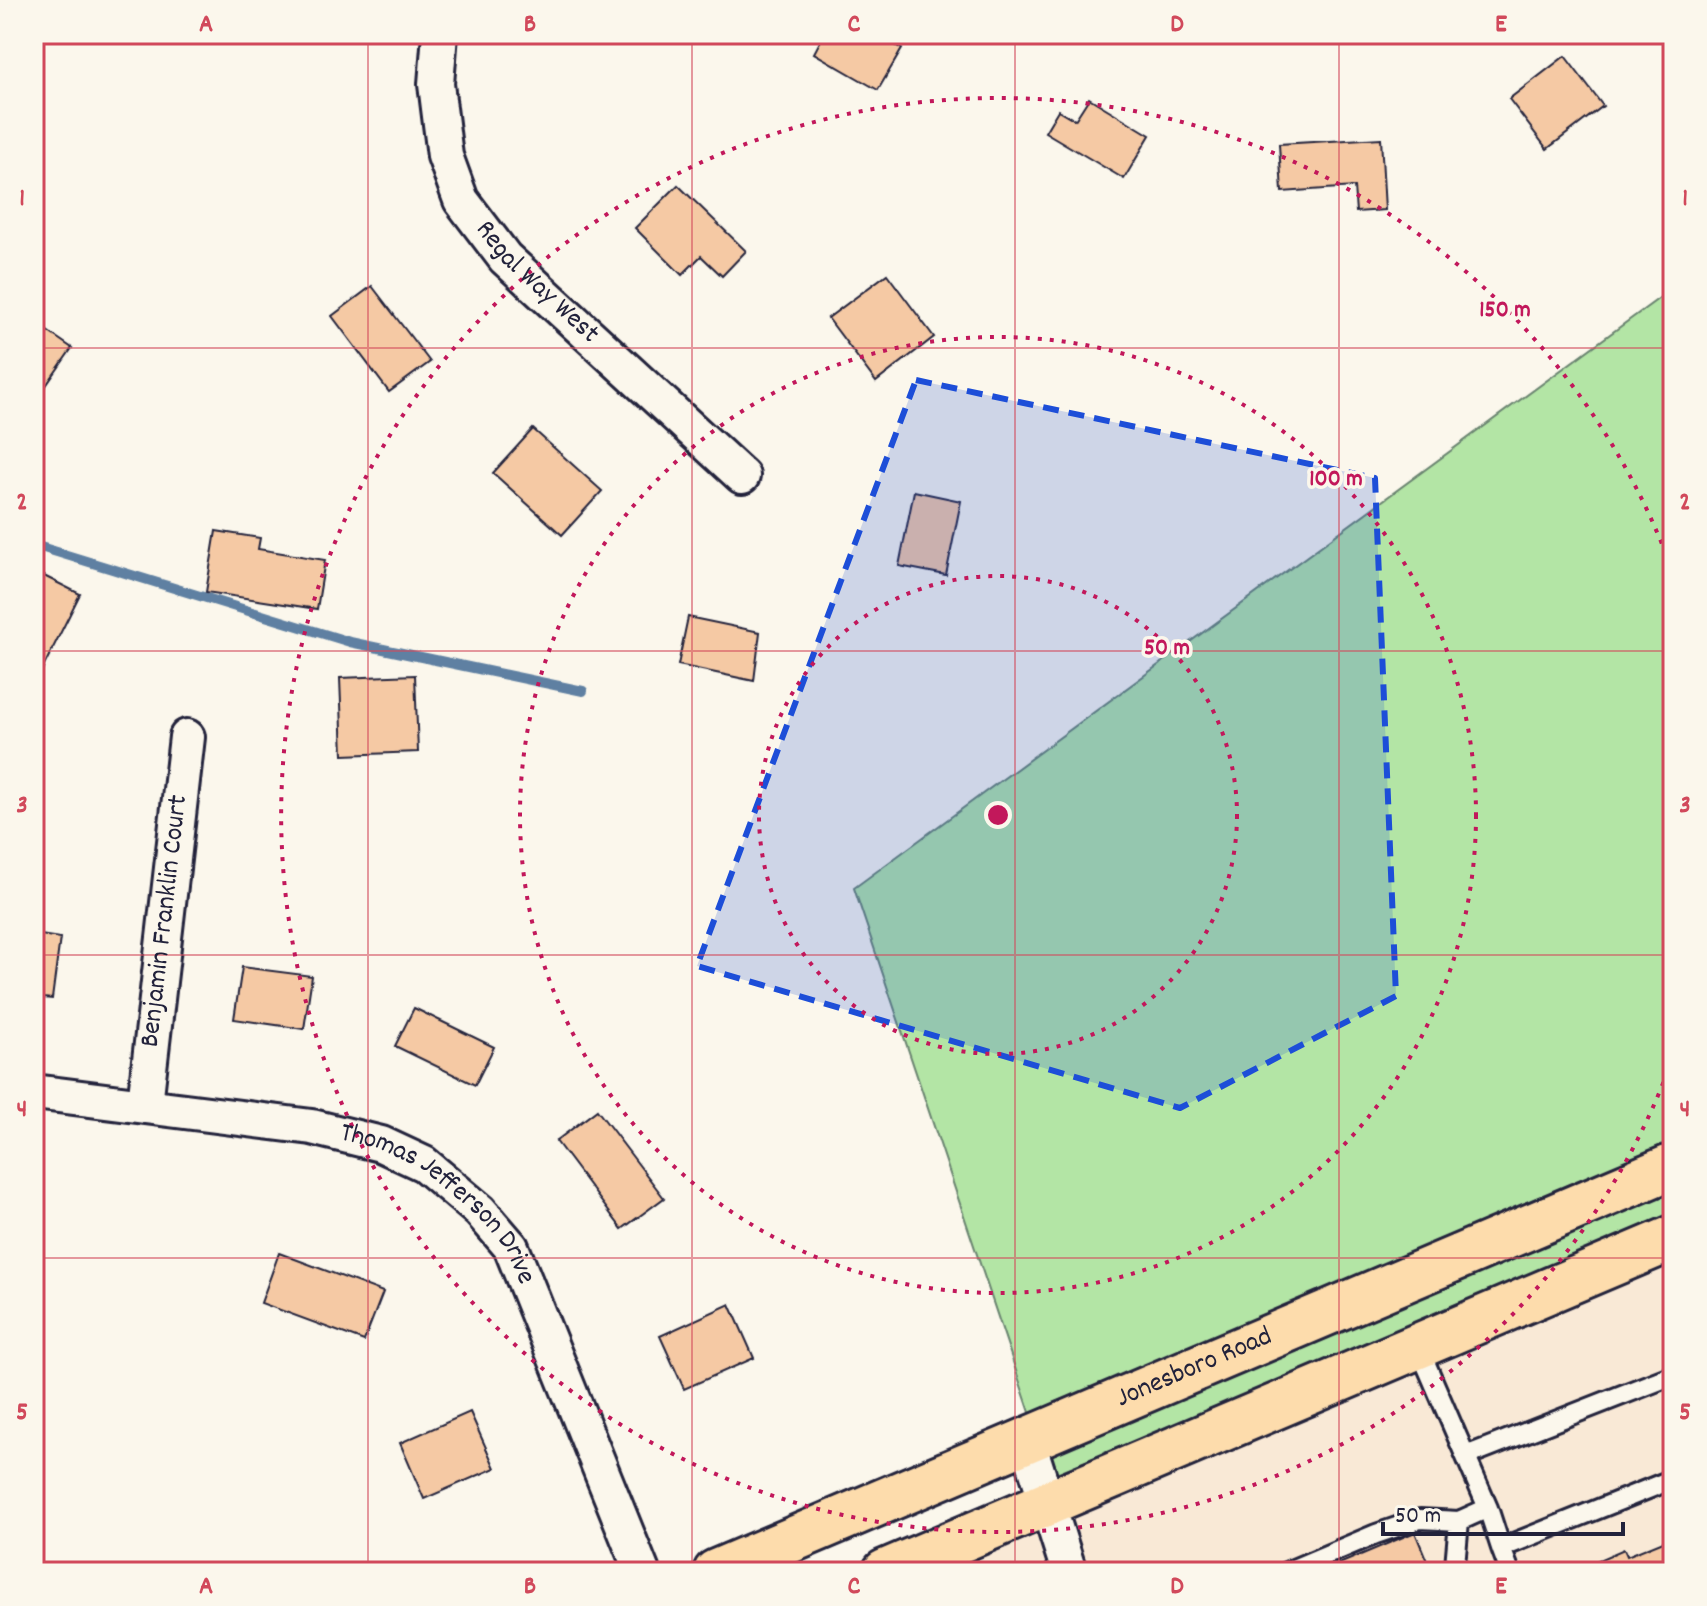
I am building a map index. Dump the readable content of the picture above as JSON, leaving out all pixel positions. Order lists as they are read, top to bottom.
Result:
{
  "streets": {
    "main road": ["Jonesboro Road"],
    "street": ["Regal Way West", "Benjamin Franklin Court", "Thomas Jefferson Drive"]
  },
  "crossings": [
    ["Benjamin Franklin Court", "Thomas Jefferson Drive"]
  ],
  "scale_bar": "50 m",
  "grid": {
    "columns": [
      "A",
      "B",
      "C",
      "D",
      "E"
    ],
    "rows": [
      "1",
      "2",
      "3",
      "4",
      "5"
    ]
  },
  "rings": ["150 m", "100 m", "50 m"]
}
